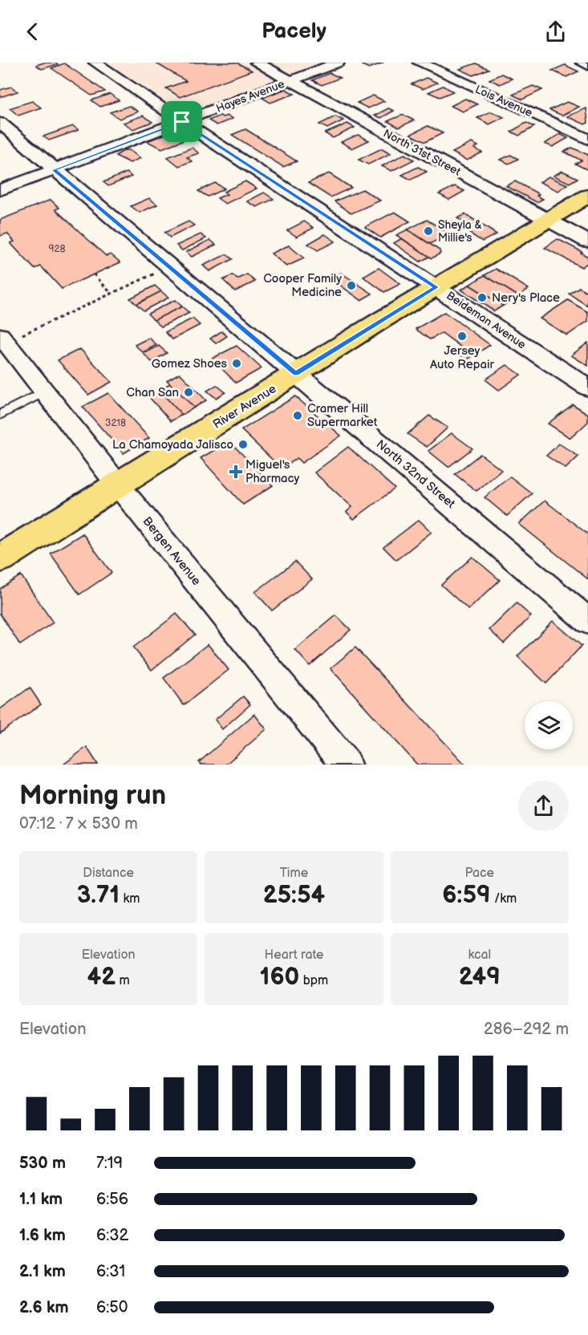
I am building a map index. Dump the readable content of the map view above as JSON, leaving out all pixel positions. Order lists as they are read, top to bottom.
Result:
{
  "streets": {
    "main road": ["River Avenue"],
    "street": [
      "Hayes Avenue",
      "Lois Avenue",
      "North 31st Street",
      "Beideman Avenue",
      "North 32nd Street",
      "Bergen Avenue"
    ]
  },
  "crossings": [
    ["Hayes Avenue", "North 31st Street"],
    ["Hayes Avenue", "Beideman Avenue"],
    ["Hayes Avenue", "North 32nd Street"],
    ["North 31st Street", "River Avenue"],
    ["Beideman Avenue", "River Avenue"],
    ["River Avenue", "North 32nd Street"],
    ["River Avenue", "Bergen Avenue"]
  ],
  "places": {
    "other": [
      "Sheyla & Millie's",
      "Cooper Family Medicine",
      "Nery's Place",
      "Jersey Auto Repair",
      "Gomez Shoes",
      "Chan San",
      "Cramer Hill Supermarket",
      "La Chamoyada Jalisco"
    ],
    "health": ["Miguel's Pharmacy"]
  },
  "house_numbers": ["928", "3218"],
  "page": {
    "header": "Pacely",
    "heading": ["Morning run", "07:12 · 7 × 530 m"],
    "stats": [
      ["Distance", "3.71 km"],
      ["Time", "25:54"],
      ["Pace", "6:59 /km"],
      ["Elevation", "42 m"],
      ["Heart rate", "160 bpm"],
      ["kcal", "249"]
    ],
    "chart": ["Elevation", "286–292 m"],
    "list": [
      {
        "name": "530 m",
        "note": "7:19"
      },
      {
        "name": "1.1 km",
        "note": "6:56"
      },
      {
        "name": "1.6 km",
        "note": "6:32"
      },
      {
        "name": "2.1 km",
        "note": "6:31"
      },
      {
        "name": "2.6 km",
        "note": "6:50"
      }
    ]
  }
}
